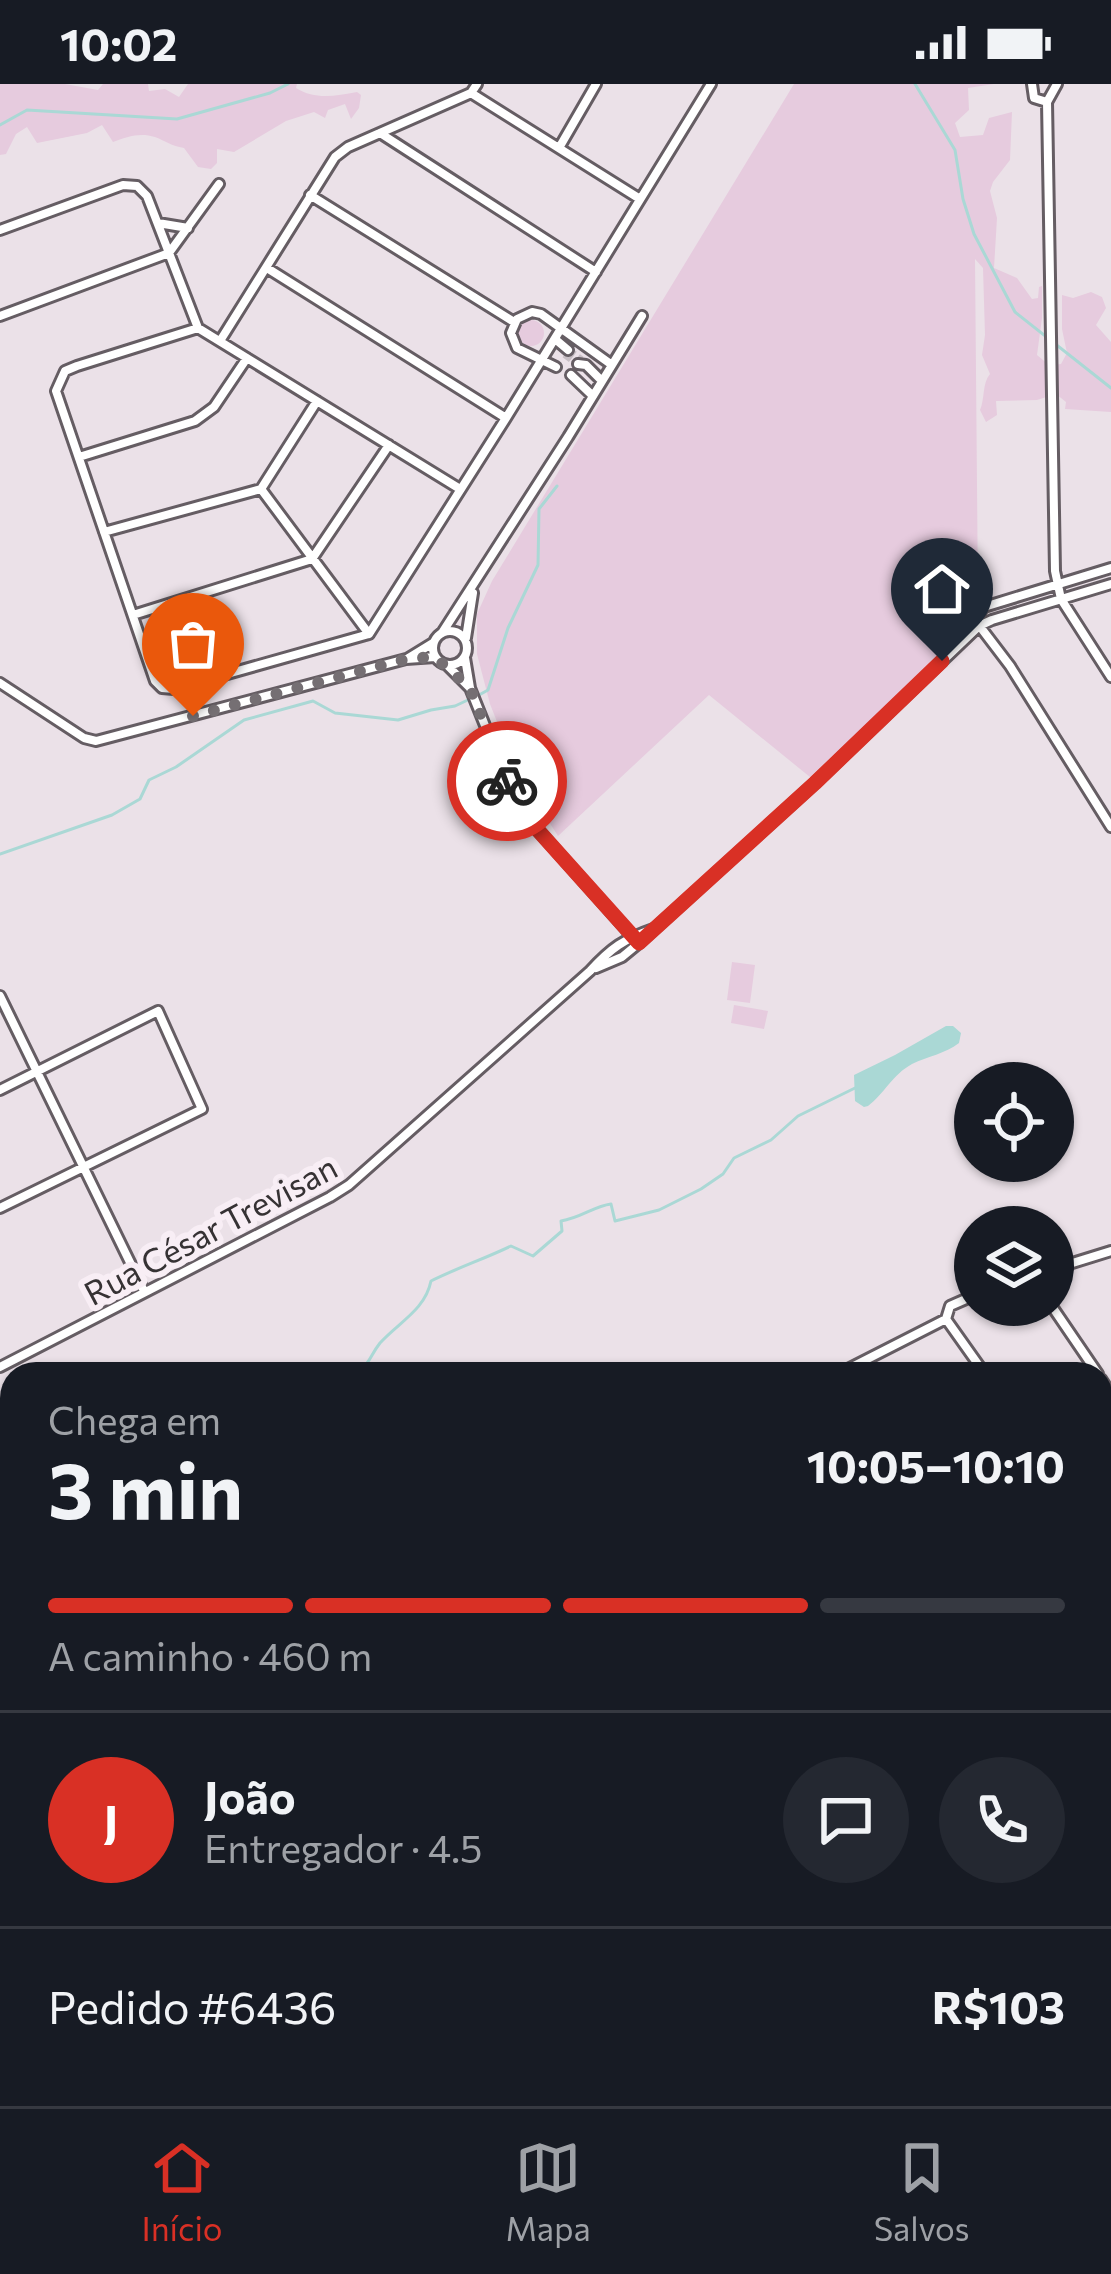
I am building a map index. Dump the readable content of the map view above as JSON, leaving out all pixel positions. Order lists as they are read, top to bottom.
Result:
{
  "streets": {
    "street": ["Rua César Trevisan"]
  },
  "page": {
    "status": "10:02",
    "heading": ["3 min", "Chega em", "10:05–10:10"],
    "panel": [
      "João",
      "Entregador · 4.5",
      "Pedido #6436",
      "R$103"
    ],
    "bar": "A caminho · 460 m",
    "round": "J",
    "tabs": ["Início", "Mapa", "Salvos"]
  }
}
